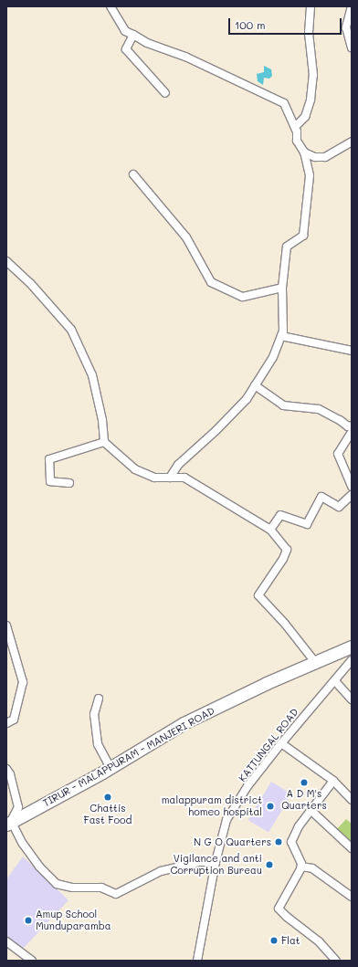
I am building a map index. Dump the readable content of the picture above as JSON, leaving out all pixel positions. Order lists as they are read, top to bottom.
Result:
{
  "streets": {
    "main road": ["TIRUR - MALAPPURAM - MANJERI ROAD"],
    "street": ["KATTUNGAL ROAD"]
  },
  "places": [
    "A D M's Quarters",
    "Chattis Fast Food",
    "malappuram district homeo hospital",
    "N G O Quarters",
    "Vigilance and anti Corruption Bureau",
    "Amup School Munduparamba",
    "Flat"
  ],
  "scale_bar": "100 m"
}
